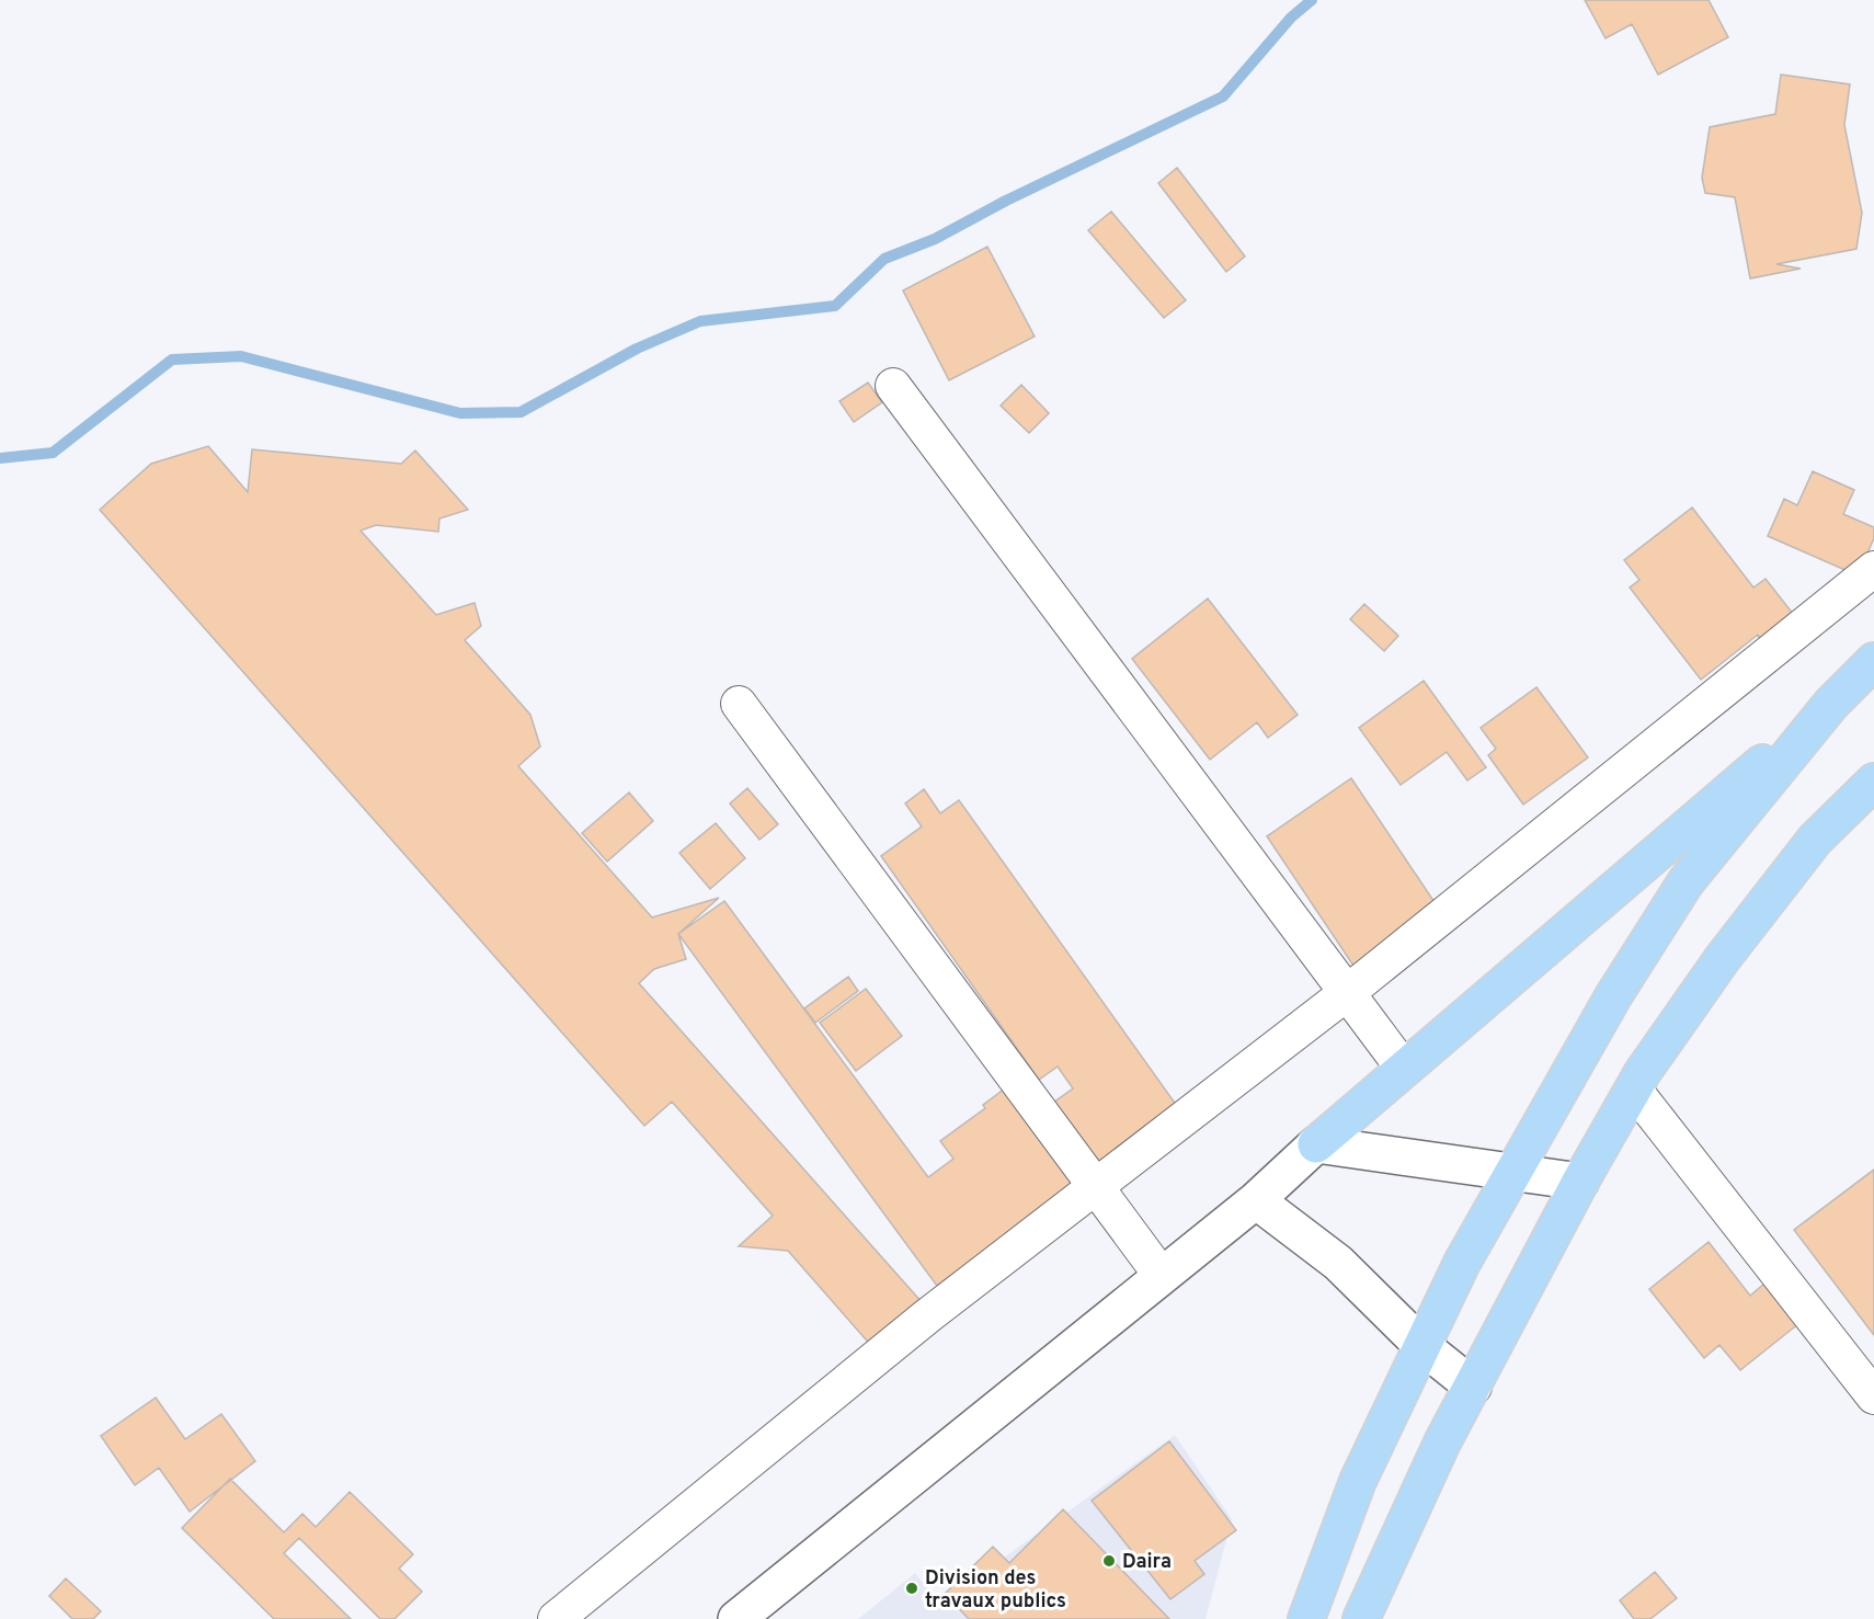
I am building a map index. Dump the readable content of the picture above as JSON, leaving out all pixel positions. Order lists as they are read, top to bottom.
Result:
{
  "places": ["Daira", "Division des travaux publics"]
}
